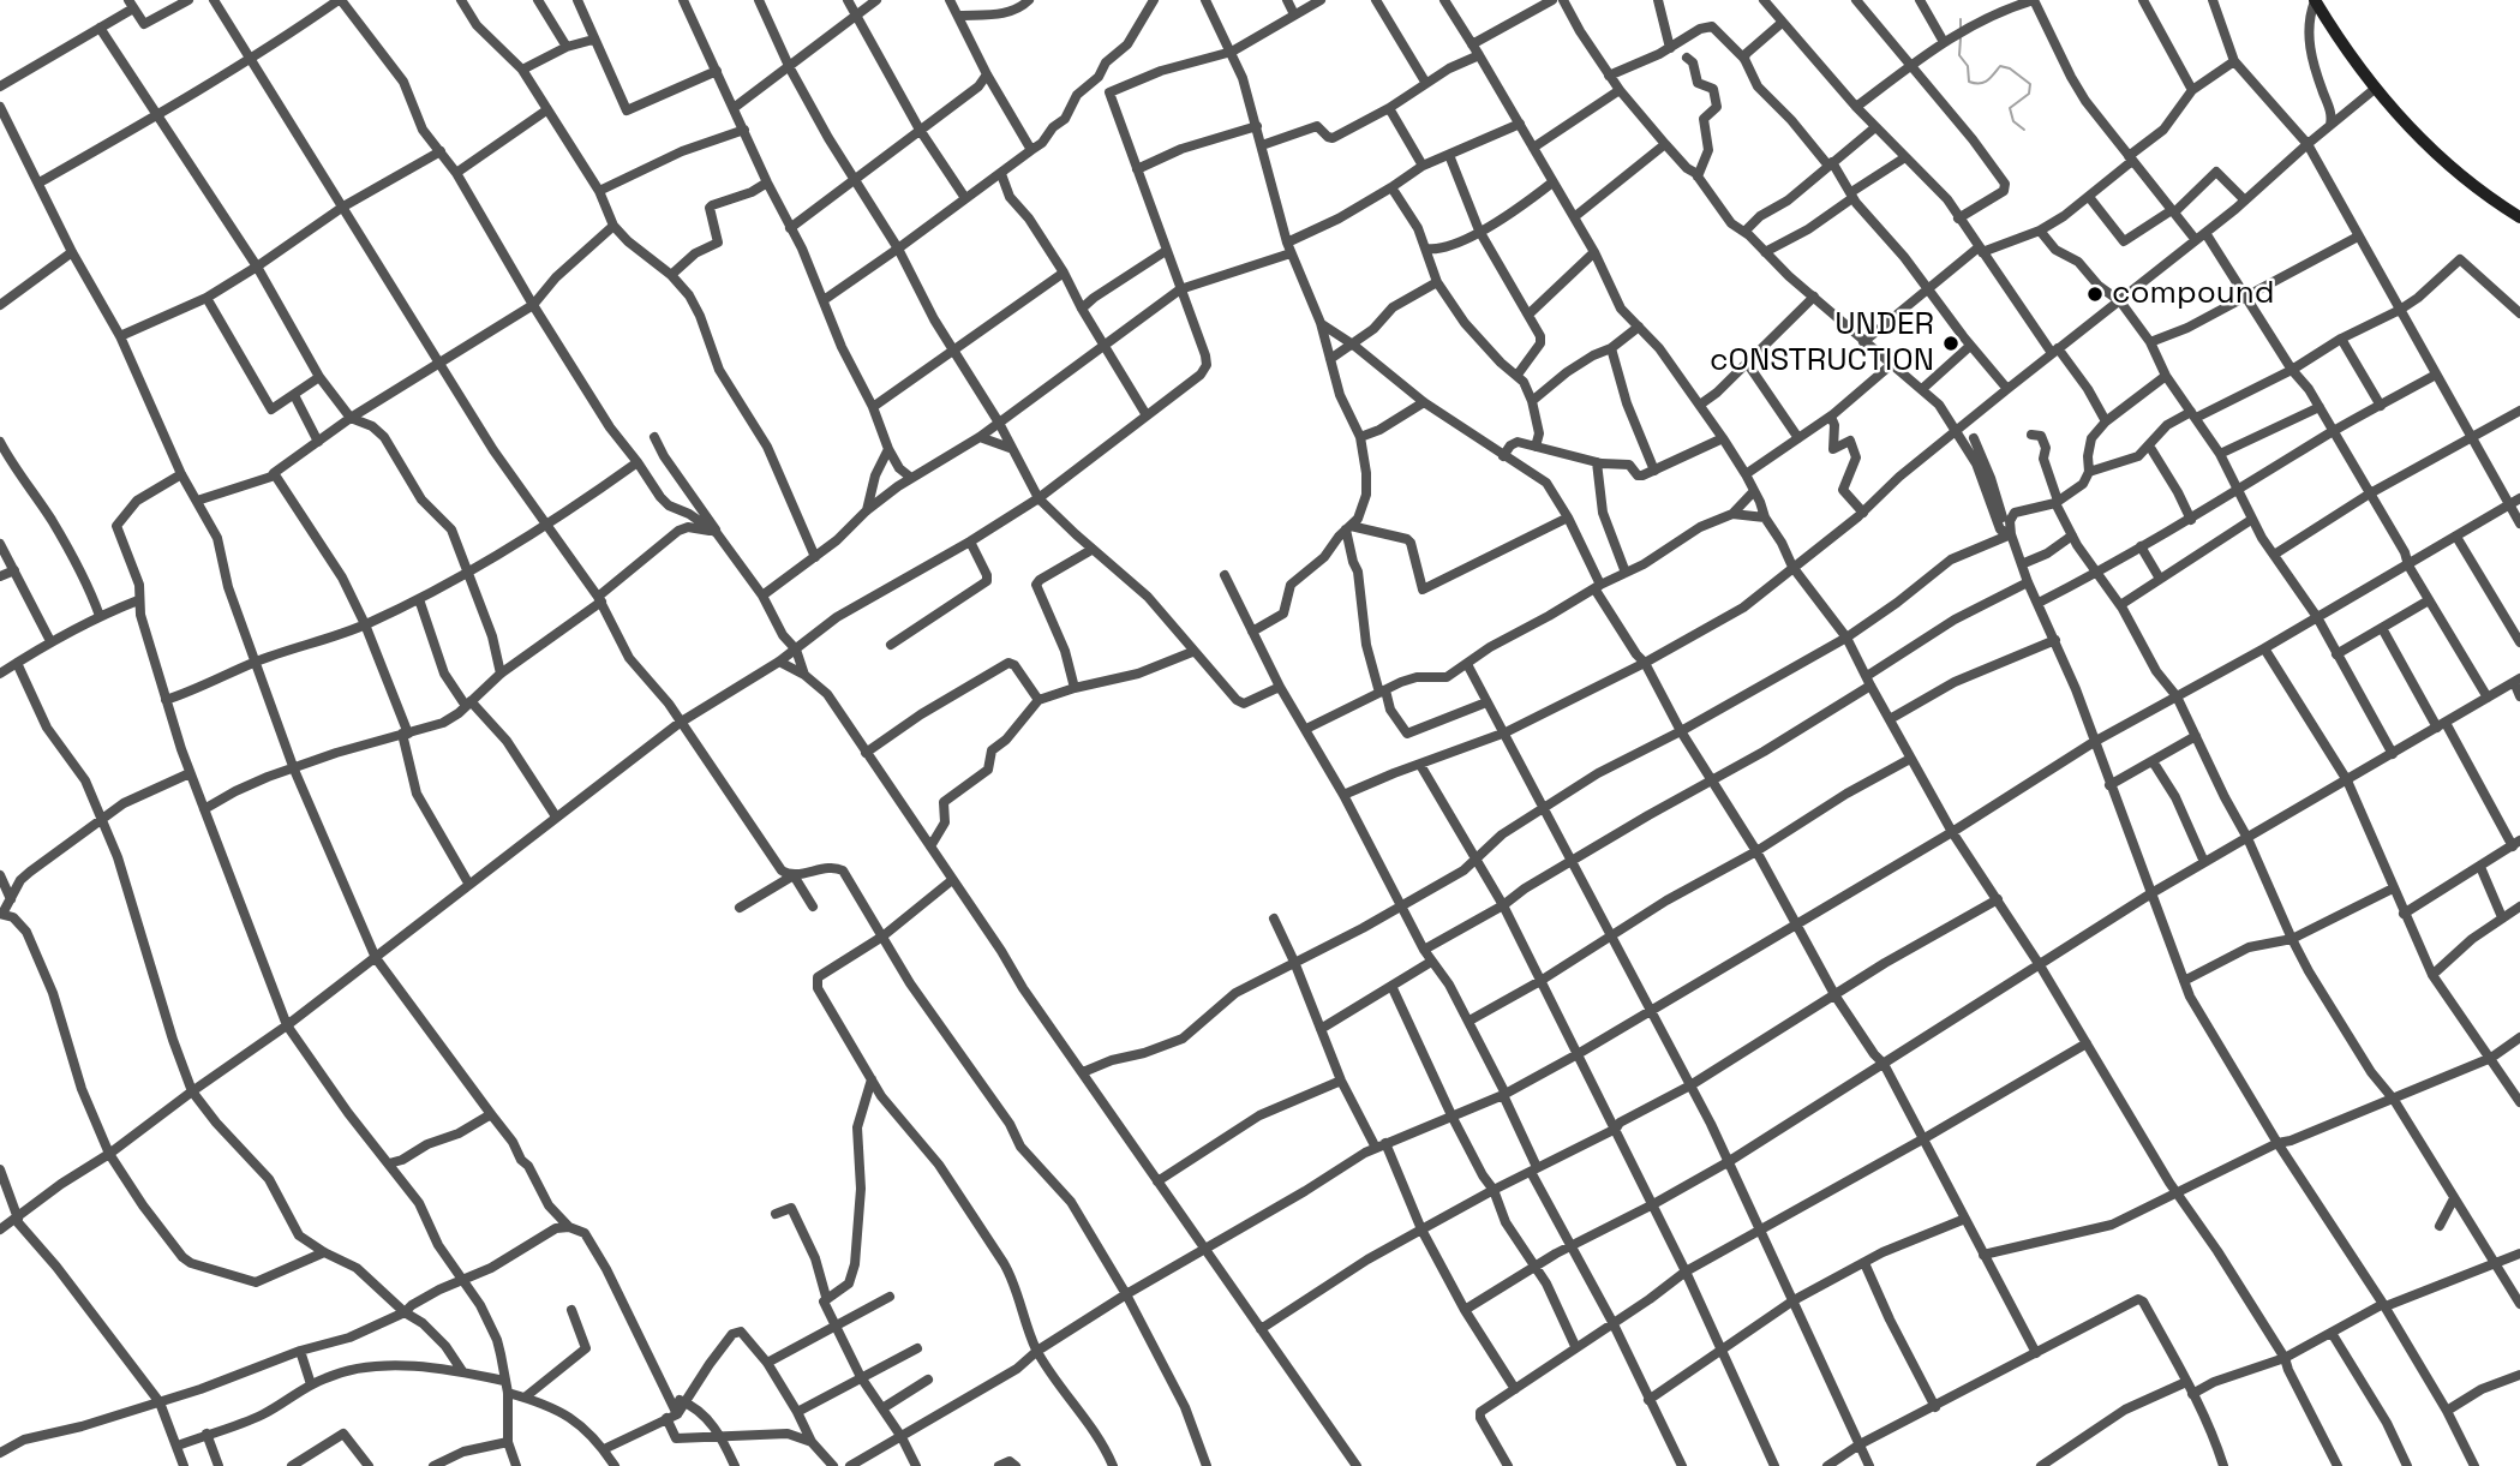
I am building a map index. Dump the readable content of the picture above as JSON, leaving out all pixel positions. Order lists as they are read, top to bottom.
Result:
{
  "places": ["compound", "UNDER cONSTRUCTION"]
}
